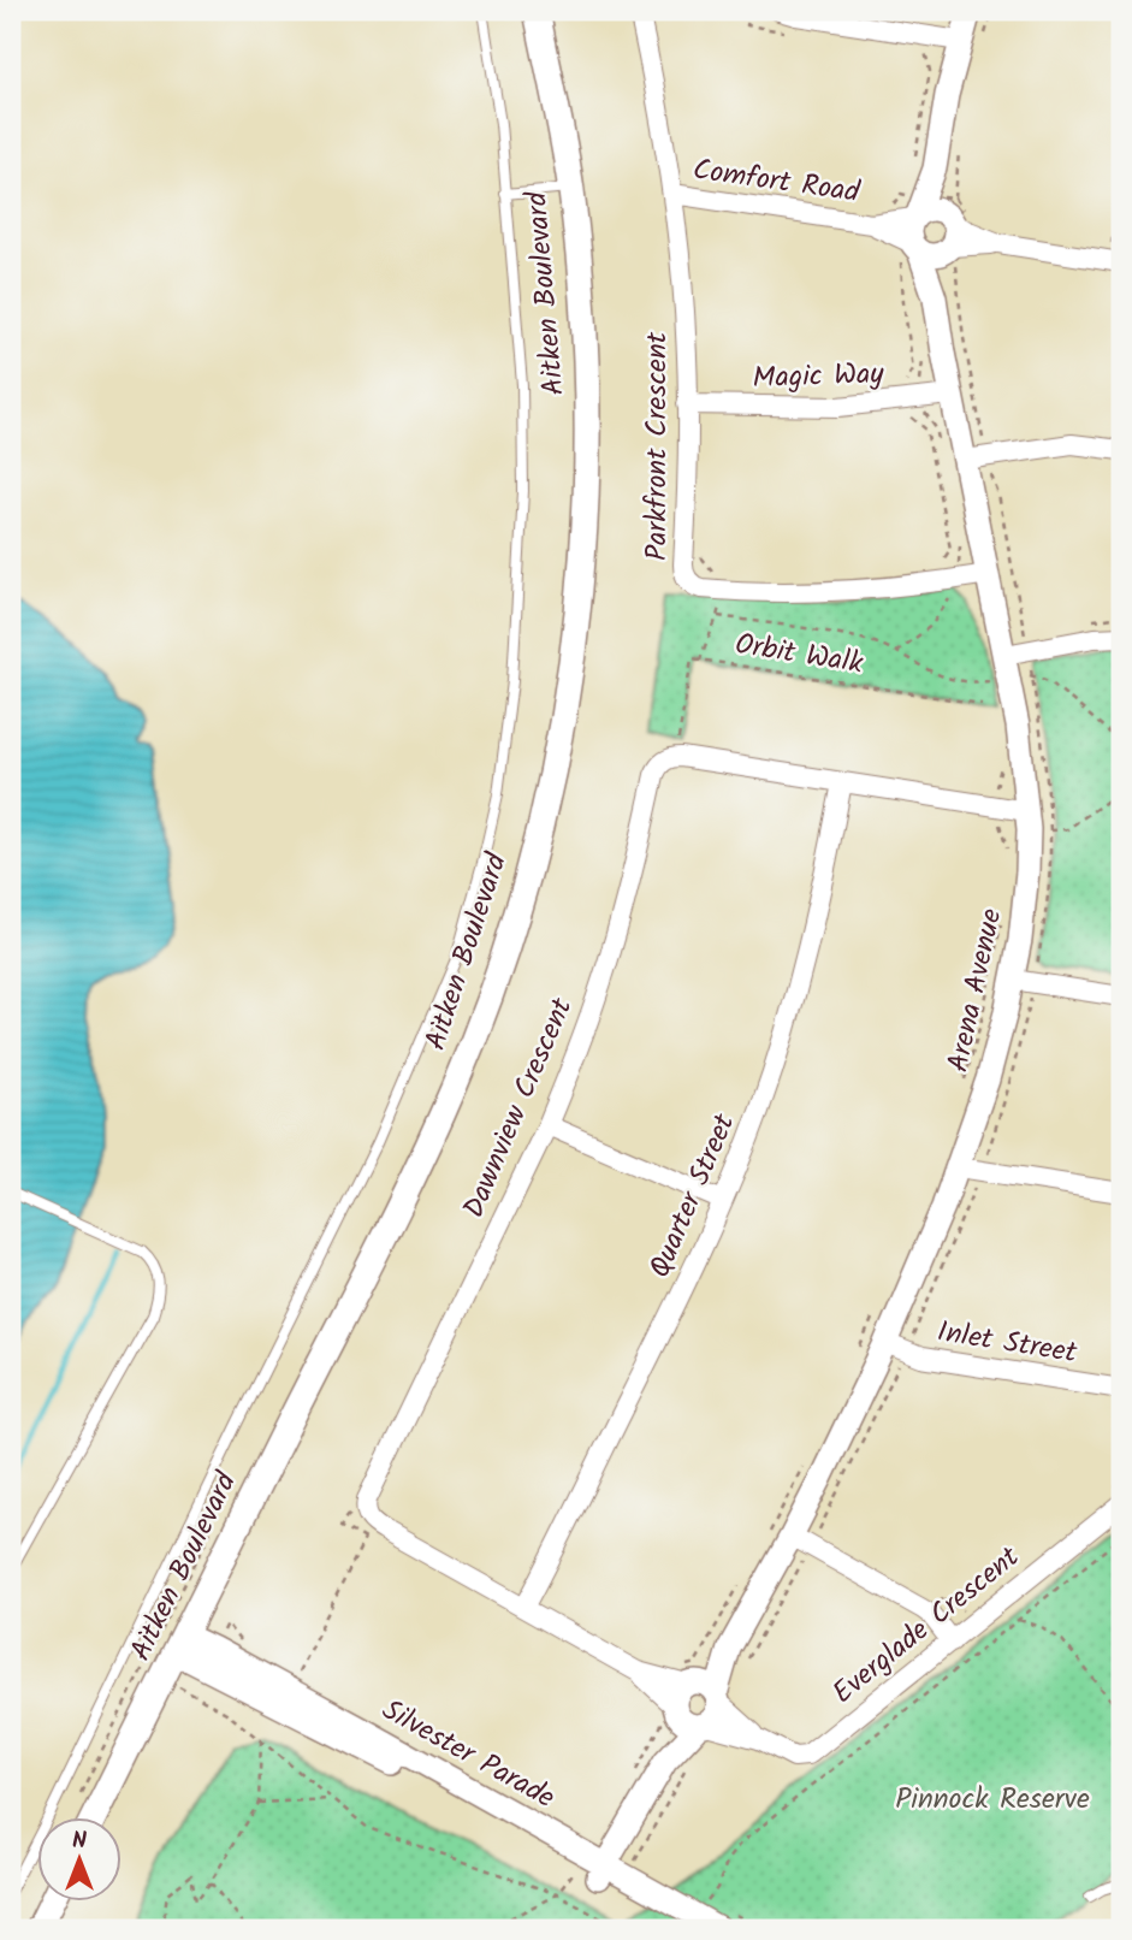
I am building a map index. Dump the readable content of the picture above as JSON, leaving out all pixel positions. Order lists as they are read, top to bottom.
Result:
{
  "streets": {
    "main road": ["Aitken Boulevard"],
    "street": [
      "Comfort Road",
      "Magic Way",
      "Parkfront Crescent",
      "Arena Avenue",
      "Dawnview Crescent",
      "Quarter Street",
      "Inlet Street",
      "Everglade Crescent",
      "Silvester Parade"
    ],
    "path": ["Orbit Walk"]
  },
  "crossings": [
    ["Comfort Road", "Parkfront Crescent"],
    ["Comfort Road", "Arena Avenue"],
    ["Aitken Boulevard", "Silvester Parade"],
    ["Magic Way", "Parkfront Crescent"],
    ["Magic Way", "Arena Avenue"],
    ["Parkfront Crescent", "Arena Avenue"],
    ["Arena Avenue", "Dawnview Crescent"],
    ["Arena Avenue", "Inlet Street"],
    ["Arena Avenue", "Everglade Crescent"],
    ["Dawnview Crescent", "Quarter Street"],
    ["Dawnview Crescent", "Everglade Crescent"]
  ],
  "parks": ["Pinnock Reserve"],
  "north": "top"
}
